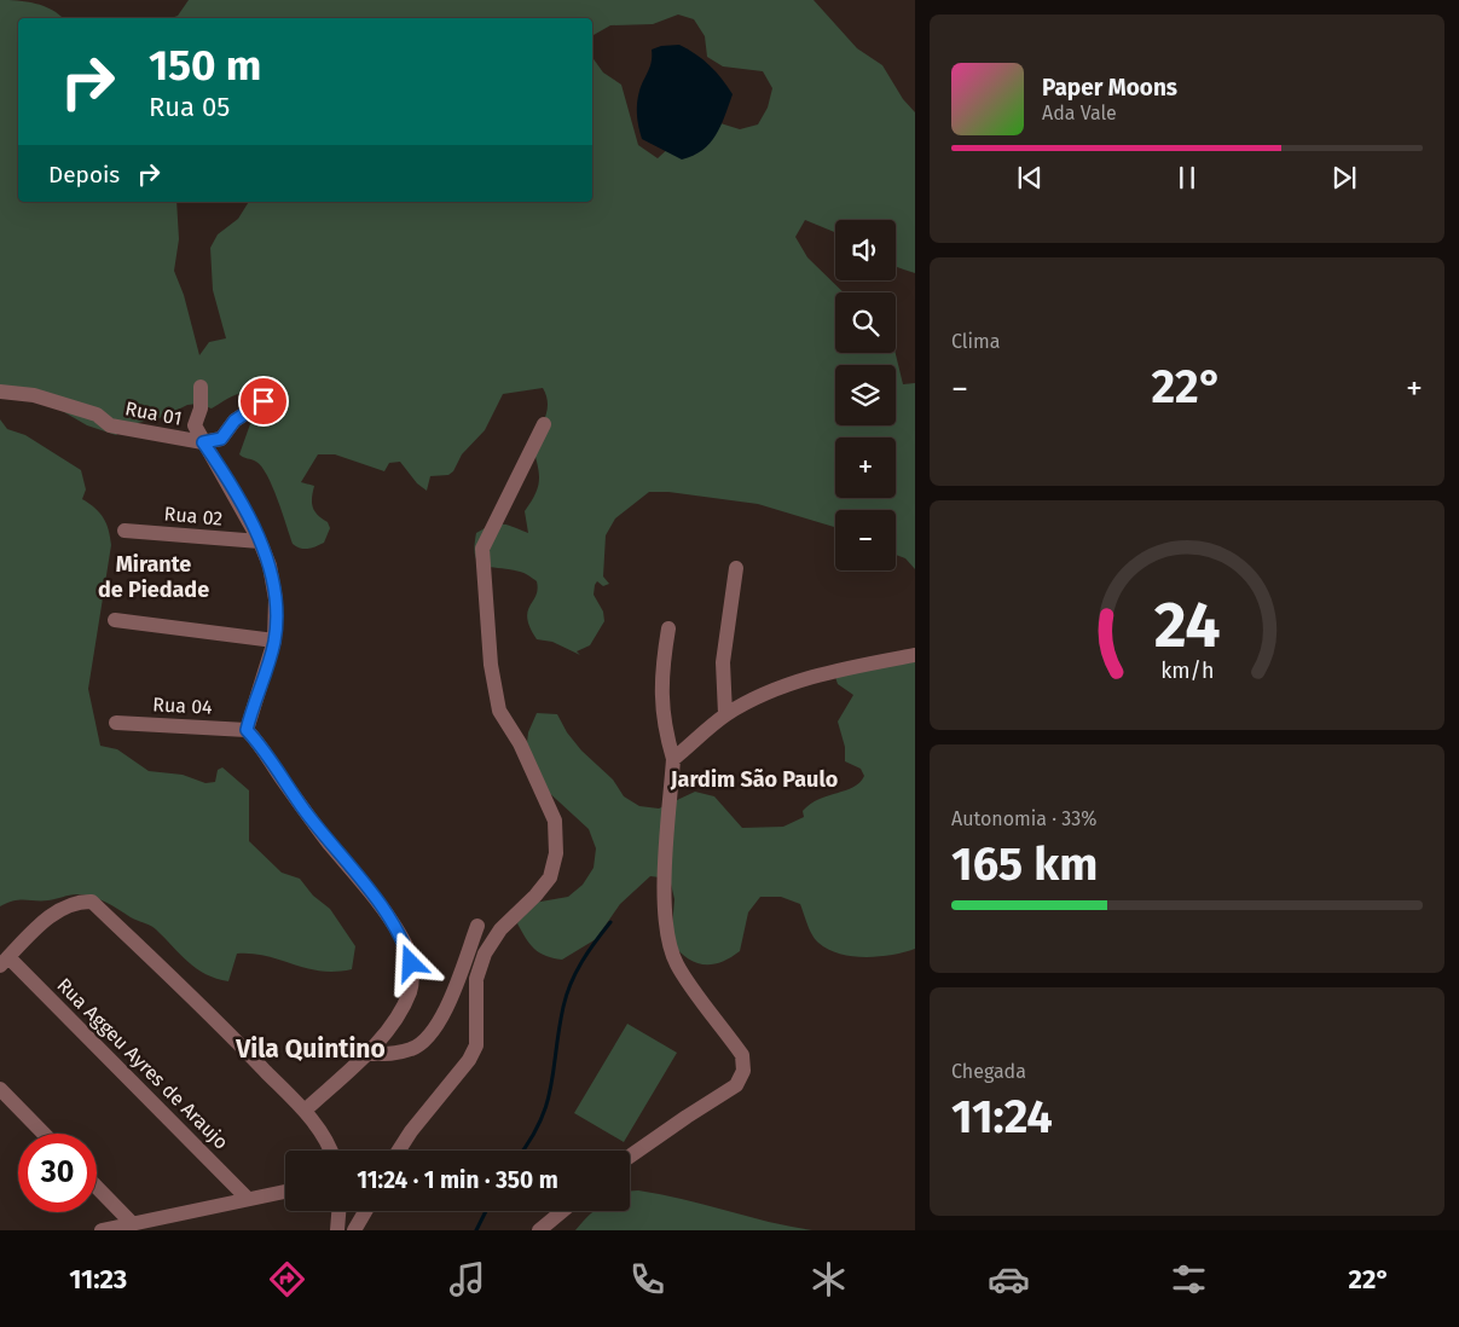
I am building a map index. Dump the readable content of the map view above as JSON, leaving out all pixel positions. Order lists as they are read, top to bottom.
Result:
{
  "streets": {
    "street": [
      "Rua 01",
      "Rua 02",
      "Rua 04",
      "Rua Aggeu Ayres de Araujo"
    ]
  },
  "districts": ["Mirante de Piedade", "Jardim São Paulo", "Vila Quintino"],
  "page": {
    "turn": ["150 m", "Rua 05"],
    "song": ["Paper Moons", "Ada Vale"],
    "then": "Depois",
    "map_buttons": ["+", "−"],
    "tile": [
      "Clima",
      ["Autonomia · 33%", "165 km"],
      ["Chegada", "11:24"]
    ],
    "heat": ["−", "22°", "+"],
    "limit": "30",
    "trip": "11:24 · 1 min · 350 m",
    "tabs": ["11:23", "22°"],
    "gauge": ["24", "km/h"]
  }
}
